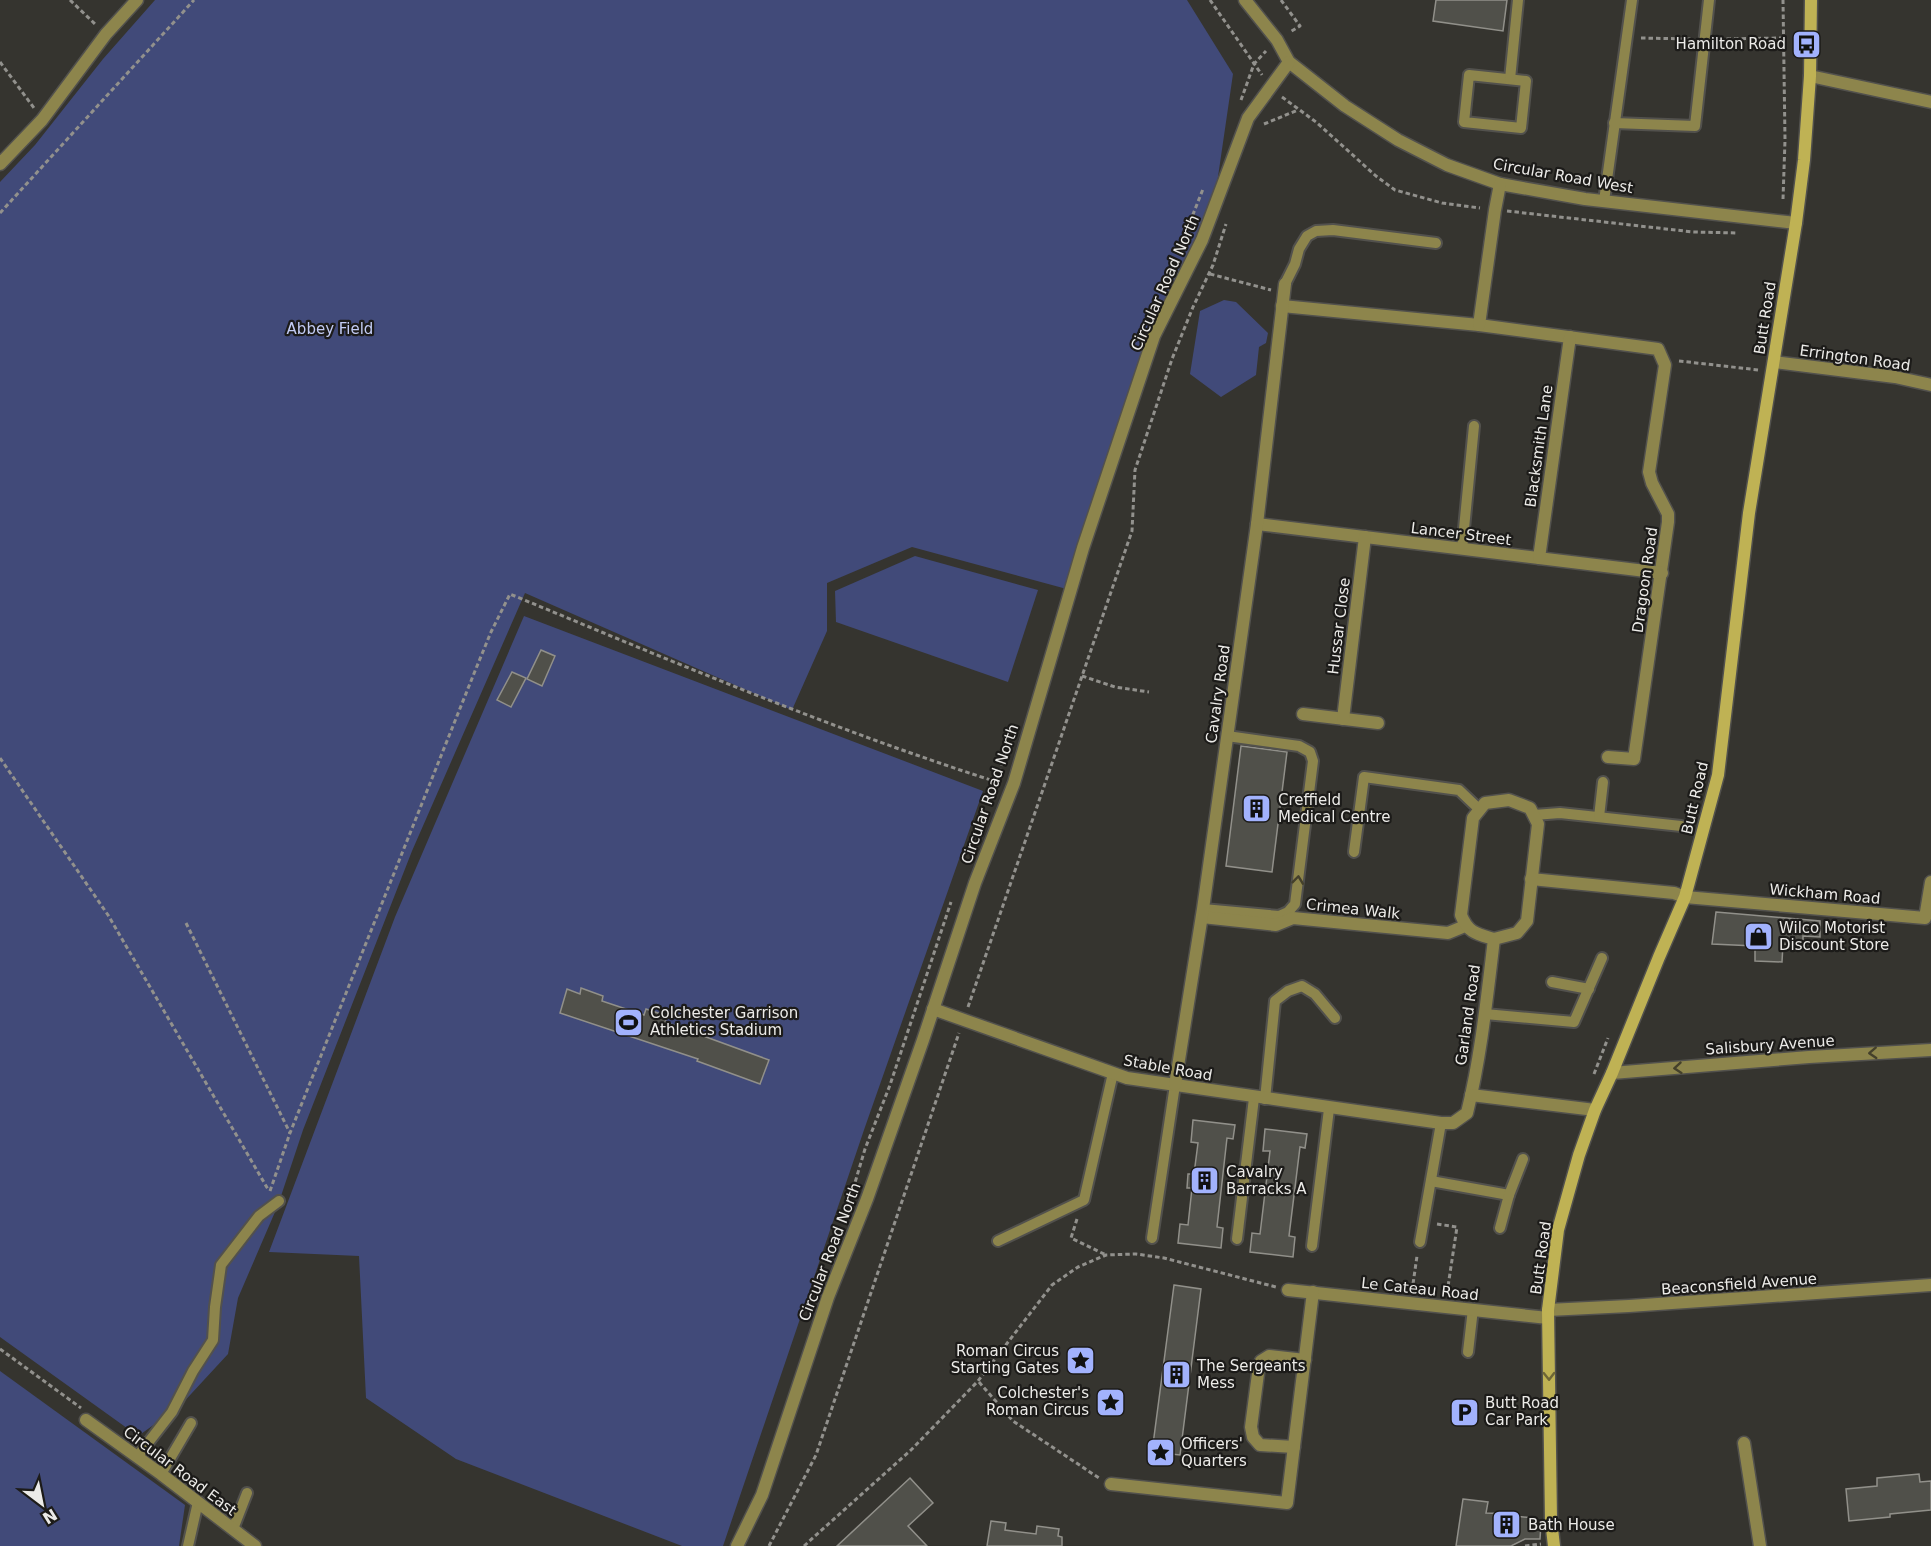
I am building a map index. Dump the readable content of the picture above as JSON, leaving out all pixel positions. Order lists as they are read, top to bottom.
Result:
{
  "streets": {
    "main road": ["Butt Road"],
    "street": [
      "Circular Road West",
      "Circular Road North",
      "Errington Road",
      "Blacksmith Lane",
      "Lancer Street",
      "Dragoon Road",
      "Hussar Close",
      "Cavalry Road",
      "Wickham Road",
      "Crimea Walk",
      "Garland Road",
      "Salisbury Avenue",
      "Stable Road",
      "Beaconsfield Avenue",
      "Le Cateau Road",
      "Circular Road East"
    ]
  },
  "crossings": [
    ["Circular Road West", "Circular Road North"],
    ["Circular Road West", "Butt Road"],
    ["Circular Road North", "Stable Road"],
    ["Butt Road", "Errington Road"],
    ["Butt Road", "Wickham Road"],
    ["Butt Road", "Salisbury Avenue"],
    ["Butt Road", "Beaconsfield Avenue"],
    ["Butt Road", "Le Cateau Road"],
    ["Blacksmith Lane", "Lancer Street"],
    ["Lancer Street", "Dragoon Road"],
    ["Lancer Street", "Hussar Close"],
    ["Lancer Street", "Cavalry Road"],
    ["Cavalry Road", "Crimea Walk"],
    ["Cavalry Road", "Stable Road"],
    ["Garland Road", "Stable Road"],
    ["Beaconsfield Avenue", "Le Cateau Road"]
  ],
  "one_way": ["Salisbury Avenue"],
  "parks": ["Abbey Field"],
  "places": {
    "bus stop": ["Hamilton Road"],
    "building": [
      "Creffield Medical Centre",
      "Cavalry Barracks A",
      "The Sergeants Mess",
      "Bath House"
    ],
    "shop": ["Wilco Motorist Discount Store"],
    "sports": ["Colchester Garrison Athletics Stadium"],
    "place": ["Roman Circus Starting Gates", "Colchester's Roman Circus", "Officers' Quarters"],
    "parking": ["Butt Road Car Park"]
  },
  "north": "bottom right"
}
